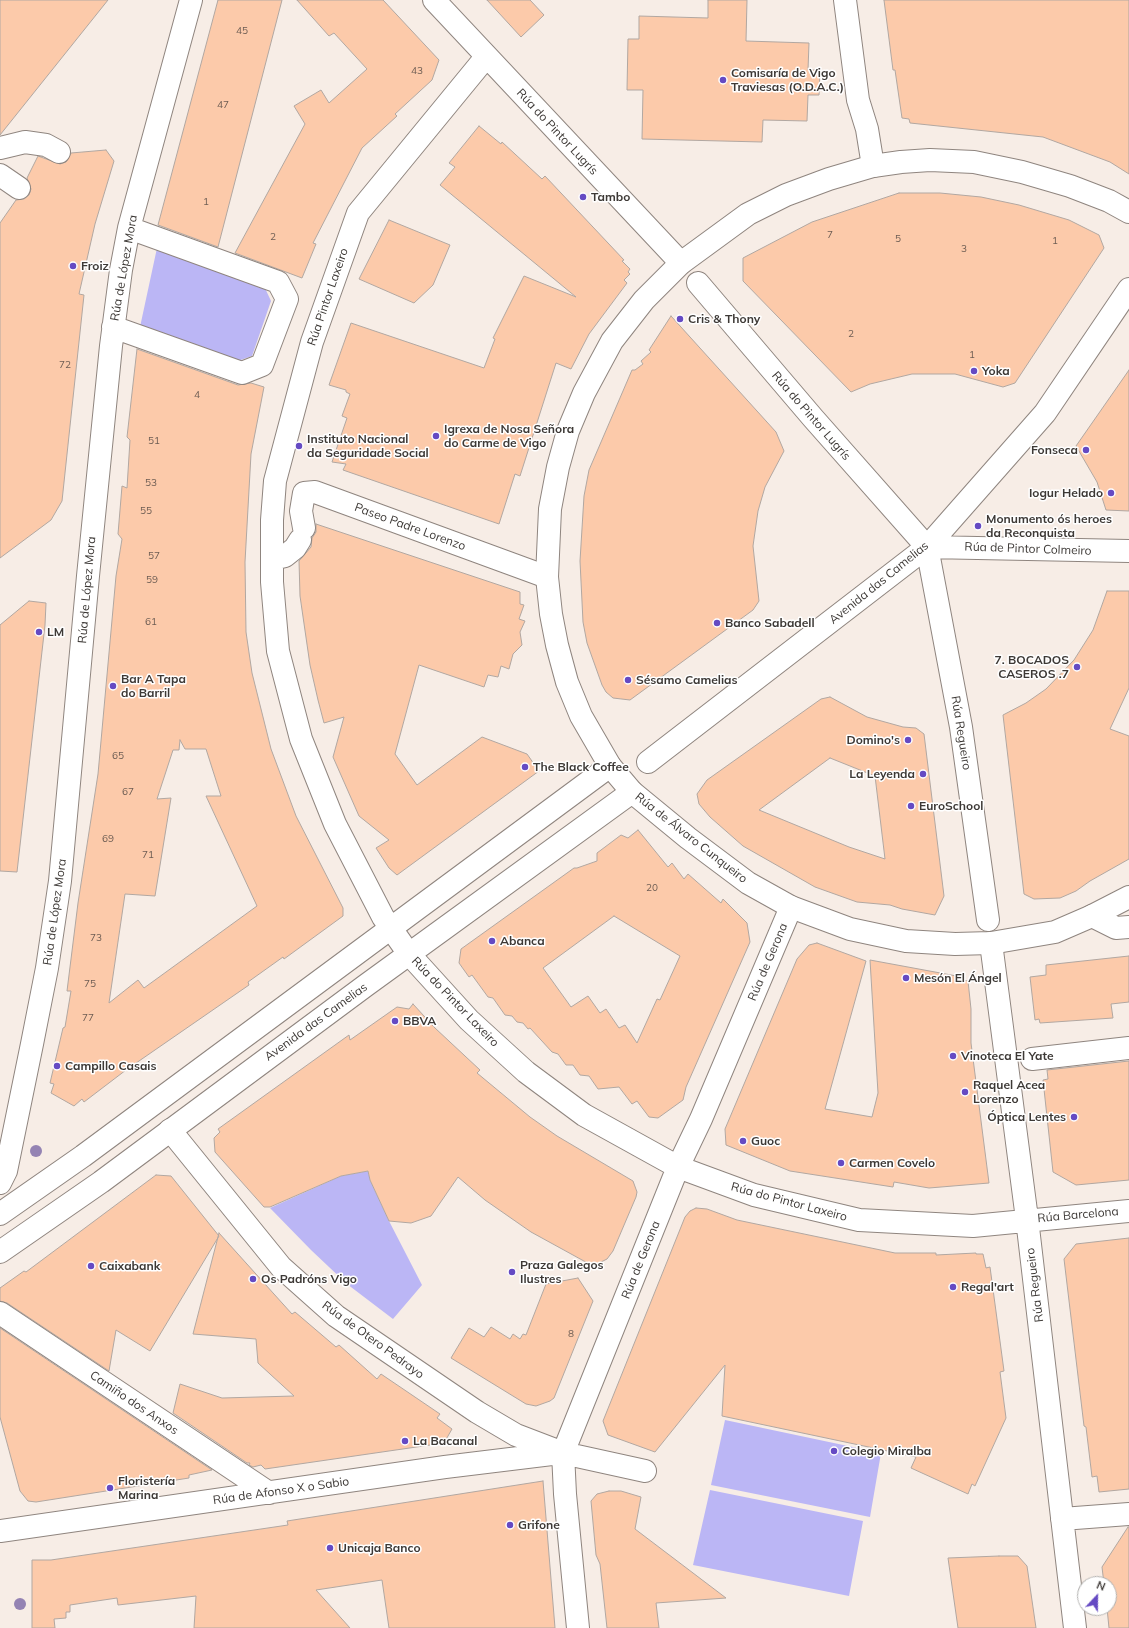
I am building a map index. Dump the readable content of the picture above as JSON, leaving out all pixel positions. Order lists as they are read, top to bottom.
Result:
{
  "streets": {
    "street": [
      "Rúa do Pintor Lugrís",
      "Rúa de López Mora",
      "Rúa Pintor Laxeiro",
      "Paseo Padre Lorenzo",
      "Rúa de Pintor Colmeiro",
      "Avenida das Camelias",
      "Rúa Regueiro",
      "Rúa de Álvaro Cunqueiro",
      "Rúa de Gerona",
      "Rúa do Pintor Laxeiro",
      "Rúa Barcelona",
      "Rúa de Otero Pedrayo",
      "Camiño dos Anxos",
      "Rúa de Afonso X o Sabio"
    ]
  },
  "crossings": [
    ["Rúa do Pintor Lugrís", "Rúa Pintor Laxeiro"],
    ["Rúa do Pintor Lugrís", "Rúa de Pintor Colmeiro"],
    ["Rúa do Pintor Lugrís", "Avenida das Camelias"],
    ["Rúa do Pintor Lugrís", "Rúa Regueiro"],
    ["Rúa do Pintor Lugrís", "Rúa de Álvaro Cunqueiro"],
    ["Rúa Pintor Laxeiro", "Paseo Padre Lorenzo"],
    ["Rúa Pintor Laxeiro", "Rúa do Pintor Laxeiro"],
    ["Paseo Padre Lorenzo", "Rúa de Álvaro Cunqueiro"],
    ["Rúa de Pintor Colmeiro", "Avenida das Camelias"],
    ["Rúa de Pintor Colmeiro", "Rúa Regueiro"],
    ["Avenida das Camelias", "Rúa Regueiro"],
    ["Avenida das Camelias", "Rúa de Álvaro Cunqueiro"],
    ["Avenida das Camelias", "Rúa do Pintor Laxeiro"],
    ["Avenida das Camelias", "Rúa de Otero Pedrayo"],
    ["Rúa Regueiro", "Rúa de Álvaro Cunqueiro"],
    ["Rúa Regueiro", "Rúa do Pintor Laxeiro"],
    ["Rúa Regueiro", "Rúa Barcelona"],
    ["Rúa de Álvaro Cunqueiro", "Rúa de Gerona"],
    ["Rúa de Gerona", "Rúa do Pintor Laxeiro"],
    ["Rúa de Gerona", "Rúa de Otero Pedrayo"],
    ["Rúa de Gerona", "Rúa de Afonso X o Sabio"],
    ["Rúa do Pintor Laxeiro", "Rúa Barcelona"],
    ["Rúa de Otero Pedrayo", "Rúa de Afonso X o Sabio"],
    ["Camiño dos Anxos", "Rúa de Afonso X o Sabio"]
  ],
  "places": [
    "Comisaría de Vigo Traviesas (O.D.A.C.)",
    "Tambo",
    "Froiz",
    "Cris & Thony",
    "Yoka",
    "Igrexa de Nosa Señora do Carme de Vigo",
    "Instituto Nacional da Seguridade Social",
    "Fonseca",
    "Iogur Helado",
    "Monumento ós heroes da Reconquista",
    "Banco Sabadell",
    "LM",
    "7. BOCADOS CASEROS .7",
    "Sésamo Camelias",
    "Bar A Tapa do Barril",
    "Domino's",
    "The Black Coffee",
    "La Leyenda",
    "EuroSchool",
    "Abanca",
    "Mesón El Ángel",
    "BBVA",
    "Vinoteca El Yate",
    "Campillo Casais",
    "Raquel Acea Lorenzo",
    "Óptica Lentes",
    "Guoc",
    "Carmen Covelo",
    "Caixabank",
    "Praza Galegos Ilustres",
    "Os Padróns Vigo",
    "Regal'art",
    "La Bacanal",
    "Colegio Miralba",
    "Floristería Marina",
    "Grifone",
    "Unicaja Banco"
  ],
  "house_numbers": [
    "45",
    "43",
    "47",
    "1",
    "7",
    "2",
    "5",
    "1",
    "3",
    "2",
    "1",
    "72",
    "4",
    "51",
    "53",
    "55",
    "57",
    "59",
    "61",
    "65",
    "67",
    "69",
    "71",
    "20",
    "73",
    "75",
    "77",
    "8"
  ],
  "north": "top"
}
